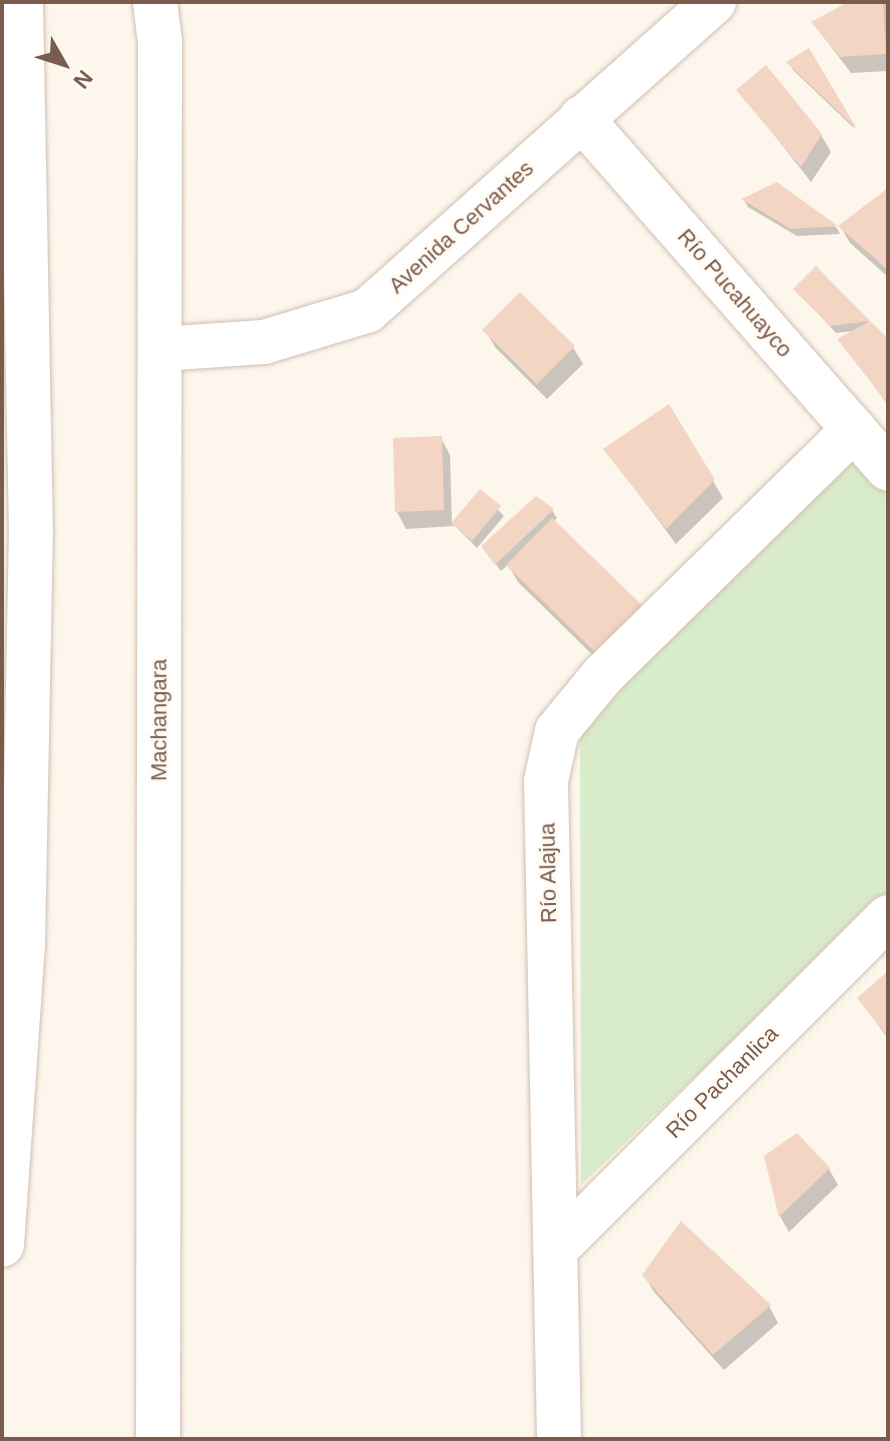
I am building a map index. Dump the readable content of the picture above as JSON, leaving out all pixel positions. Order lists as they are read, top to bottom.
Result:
{
  "streets": {
    "street": [
      "Avenida Cervantes",
      "Río Pucahuayco",
      "Machangara",
      "Río Alajua",
      "Río Pachanlica"
    ]
  },
  "crossings": [
    ["Avenida Cervantes", "Río Pucahuayco"],
    ["Avenida Cervantes", "Machangara"],
    ["Río Pucahuayco", "Río Alajua"],
    ["Río Alajua", "Río Pachanlica"]
  ],
  "north": "bottom right"
}
